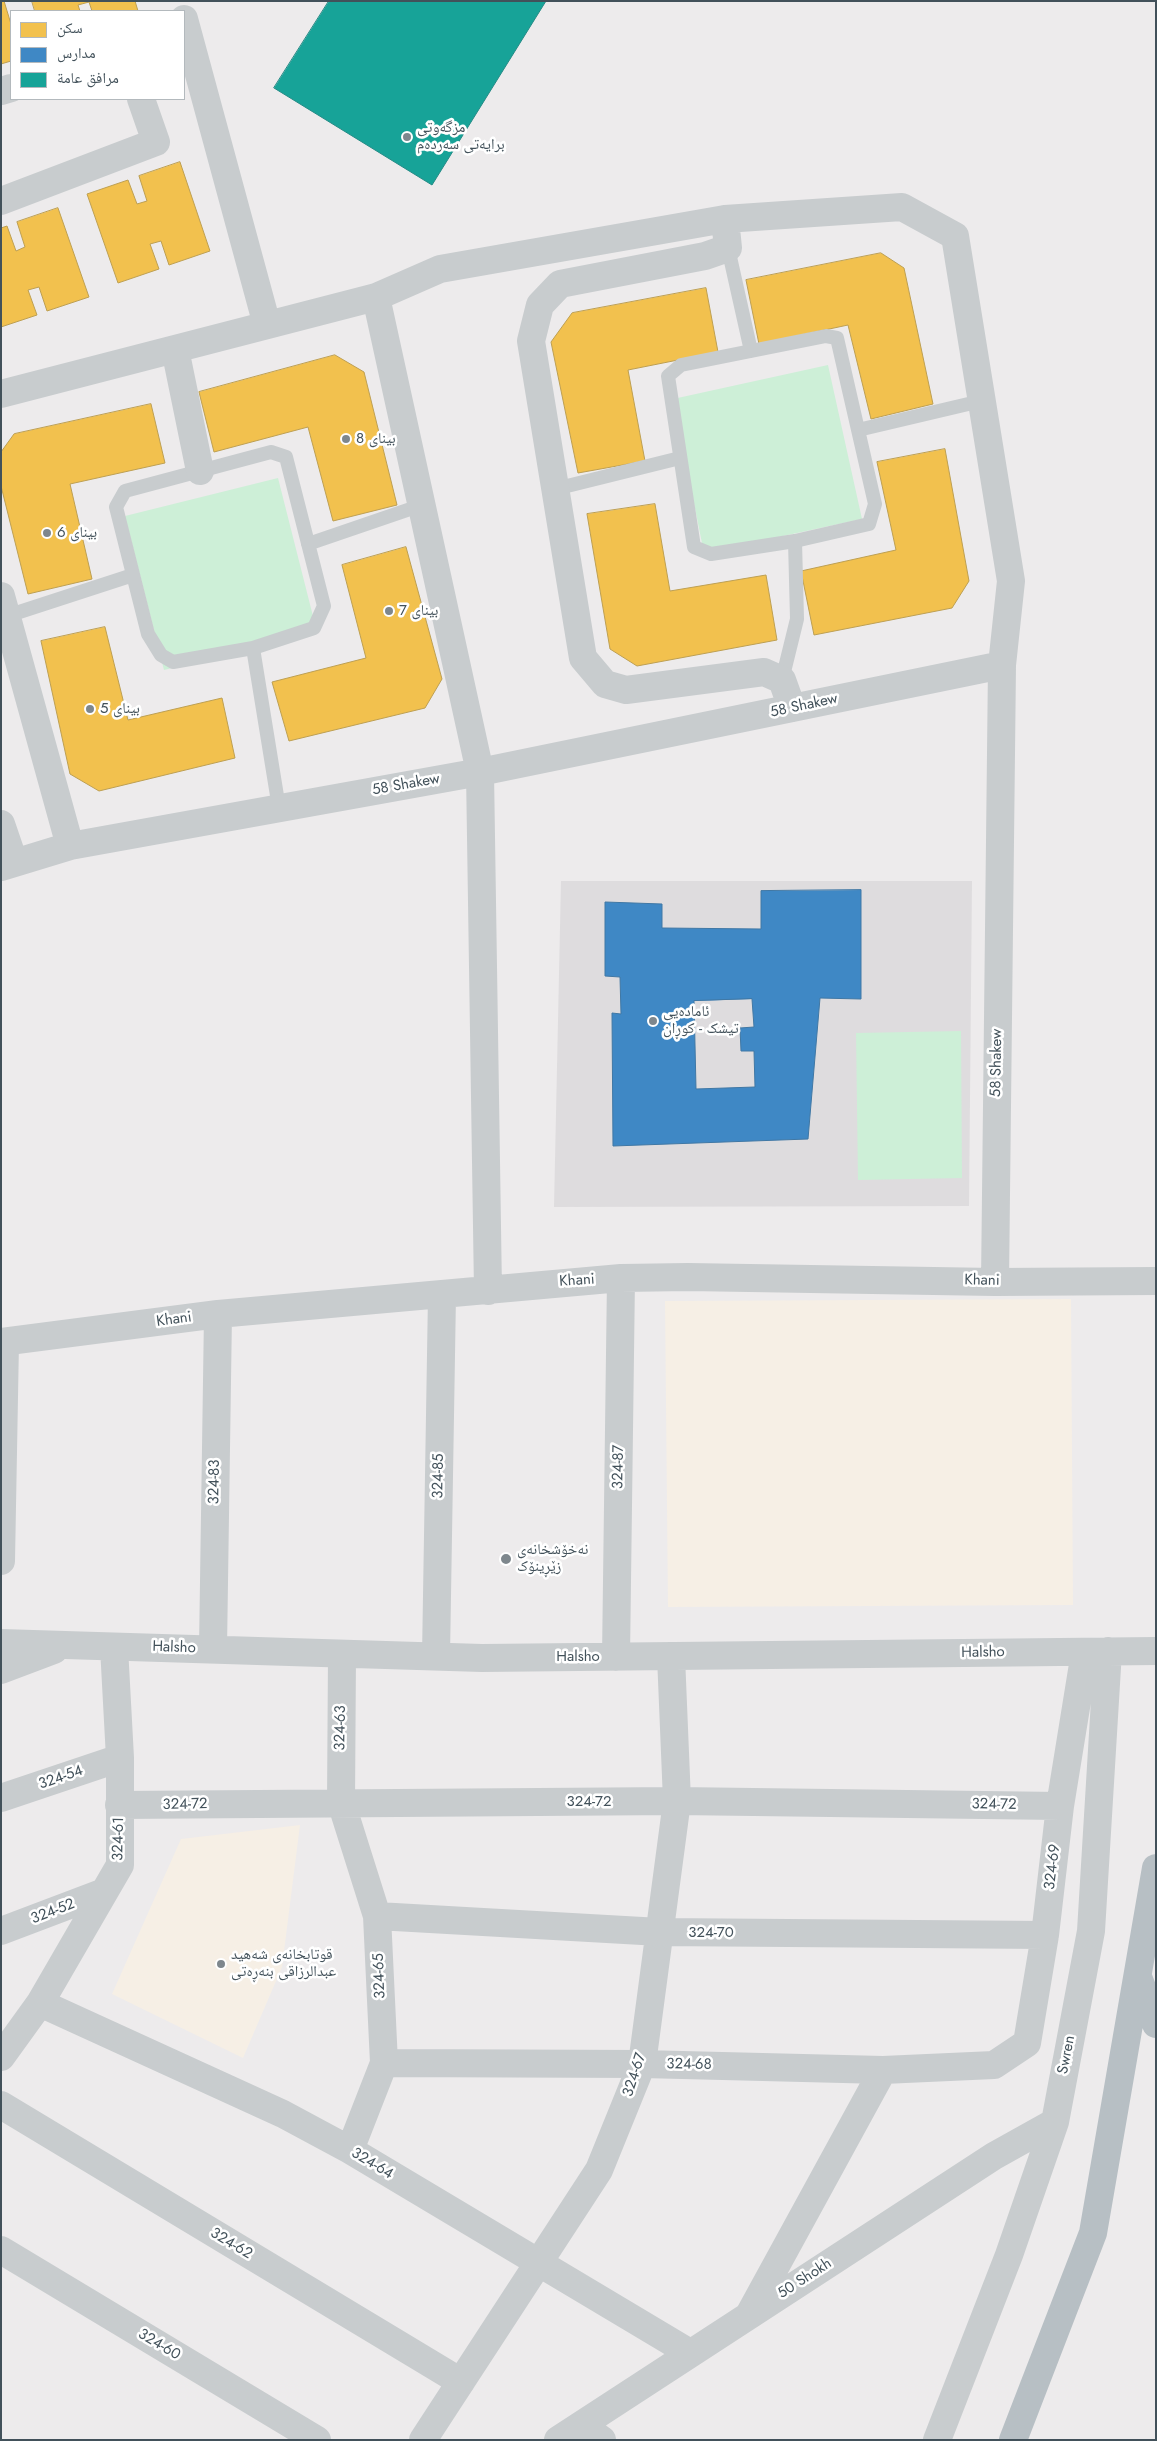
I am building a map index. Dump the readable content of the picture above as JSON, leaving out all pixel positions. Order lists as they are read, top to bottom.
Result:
{
  "streets": {
    "street": [
      "58 Shakew",
      "Khani",
      "324-87",
      "324-85",
      "324-83",
      "Halsho",
      "324-63",
      "324-54",
      "324-72",
      "324-61",
      "324-69",
      "324-52",
      "324-70",
      "324-65",
      "Swren",
      "324-68",
      "324-67",
      "324-64",
      "324-62",
      "50 Shokh",
      "324-60"
    ]
  },
  "crossings": [
    ["58 Shakew", "Khani"],
    ["Khani", "324-87"],
    ["Khani", "324-85"],
    ["Khani", "324-83"],
    ["324-87", "Halsho"],
    ["324-85", "Halsho"],
    ["324-83", "Halsho"],
    ["Halsho", "324-63"],
    ["Halsho", "324-61"],
    ["Halsho", "324-69"],
    ["Halsho", "Swren"],
    ["Halsho", "324-67"],
    ["324-63", "324-72"],
    ["324-63", "324-65"],
    ["324-54", "324-61"],
    ["324-72", "324-61"],
    ["324-72", "324-69"],
    ["324-72", "324-65"],
    ["324-72", "324-67"],
    ["324-61", "324-52"],
    ["324-61", "324-64"],
    ["324-69", "324-70"],
    ["324-69", "Swren"],
    ["324-69", "324-68"],
    ["324-70", "324-65"],
    ["324-70", "324-67"],
    ["324-65", "324-68"],
    ["324-65", "324-64"],
    ["Swren", "50 Shokh"],
    ["324-68", "324-67"],
    ["324-67", "324-64"],
    ["324-67", "324-62"],
    ["324-64", "50 Shokh"]
  ],
  "places": [
    "مزگەوتی برایەتی سەردەم",
    "بيناى 8",
    "بيناى 6",
    "بيناى 7",
    "بيناى 5",
    "ئامادەیی تیشک - کوڕان",
    "نەخۆشخانەی زێڕینۆک",
    "قوتابخانەی شەهید عبدالرزاقی بنەڕەتی"
  ],
  "legend": ["سكن", "مدارس", "مرافق عامة"]
}
